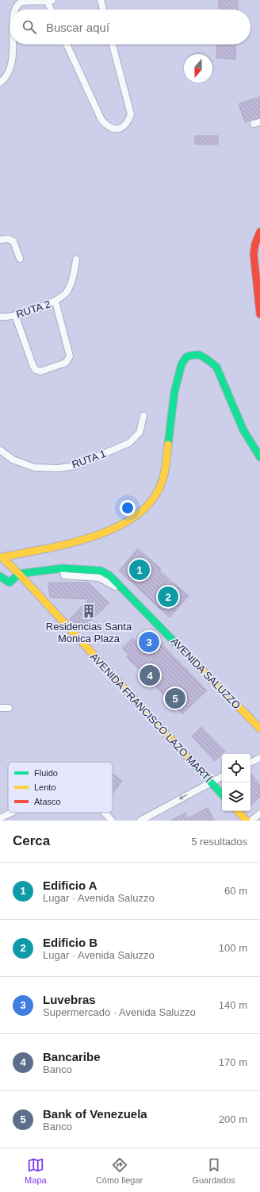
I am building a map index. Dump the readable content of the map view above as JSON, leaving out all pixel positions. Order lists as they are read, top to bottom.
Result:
{
  "streets": {
    "main road": ["AVENIDA SALUZZO", "AVENIDA FRANCISCO LAZO MARTÍ"],
    "street": ["RUTA 2", "RUTA 1"]
  },
  "crossings": [
    ["AVENIDA SALUZZO", "AVENIDA FRANCISCO LAZO MARTÍ"]
  ],
  "places": {
    "building": ["Residencias Santa Monica Plaza"]
  },
  "legend": ["Fluido", "Lento", "Atasco"],
  "north": "bottom",
  "page": {
    "search": "Buscar aquí",
    "pins": [
      "1",
      "2",
      "3",
      "4",
      "5"
    ],
    "heading": ["Cerca", "5 resultados"],
    "list": [
      {
        "mark": "1",
        "name": "Edificio A",
        "note": "Lugar · Avenida Saluzzo",
        "value": "60 m"
      },
      {
        "mark": "2",
        "name": "Edificio B",
        "note": "Lugar · Avenida Saluzzo",
        "value": "100 m"
      },
      {
        "mark": "3",
        "name": "Luvebras",
        "note": "Supermercado · Avenida Saluzzo",
        "value": "140 m"
      },
      {
        "mark": "4",
        "name": "Bancaribe",
        "note": "Banco",
        "value": "170 m"
      },
      {
        "mark": "5",
        "name": "Bank of Venezuela",
        "note": "Banco",
        "value": "200 m"
      }
    ],
    "nav": ["Mapa", "Cómo llegar", "Guardados"]
  }
}
